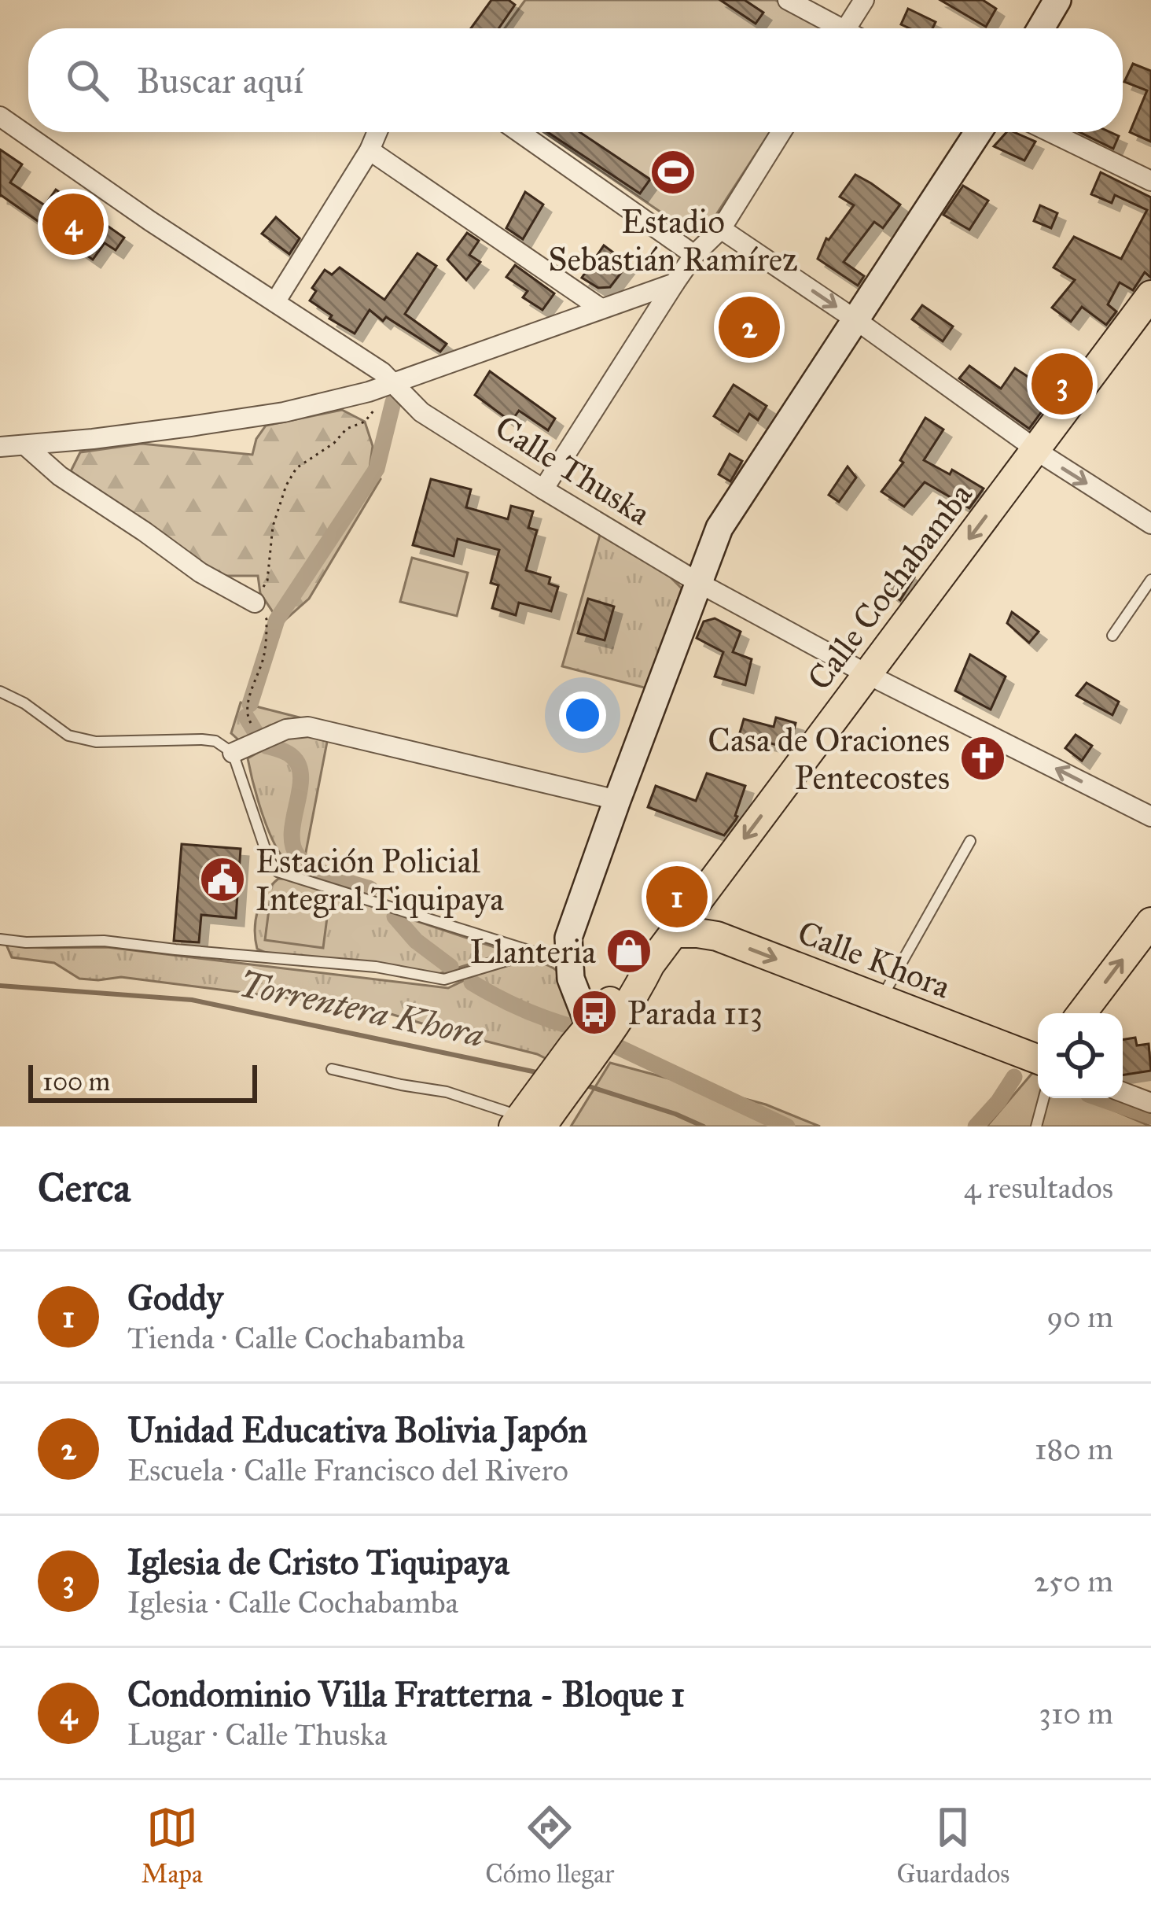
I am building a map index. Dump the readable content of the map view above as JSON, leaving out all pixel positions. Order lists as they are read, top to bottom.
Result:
{
  "streets": {
    "main road": ["Calle Cochabamba", "Calle Khora"],
    "street": ["Calle Thuska"]
  },
  "crossings": [
    ["Calle Thuska", "Calle Cochabamba"],
    ["Calle Cochabamba", "Calle Khora"]
  ],
  "one_way": ["Calle Khora"],
  "water": ["Torrentera Khora"],
  "places": {
    "sports": ["Estadio Sebastián Ramírez"],
    "church": ["Casa de Oraciones Pentecostes"],
    "public building": ["Estación Policial Integral Tiquipaya"],
    "shop": ["Llanteria"],
    "bus stop": ["Parada 113"]
  },
  "scale_bar": "100 m",
  "page": {
    "search": "Buscar aquí",
    "pins": [
      "4",
      "2",
      "3",
      "1"
    ],
    "scale": "100 m",
    "heading": ["Cerca", "4 resultados"],
    "list": [
      {
        "mark": "1",
        "name": "Goddy",
        "note": "Tienda · Calle Cochabamba",
        "value": "90 m"
      },
      {
        "mark": "2",
        "name": "Unidad Educativa Bolivia Japón",
        "note": "Escuela · Calle Francisco del Rivero",
        "value": "180 m"
      },
      {
        "mark": "3",
        "name": "Iglesia de Cristo Tiquipaya",
        "note": "Iglesia · Calle Cochabamba",
        "value": "250 m"
      },
      {
        "mark": "4",
        "name": "Condominio Villa Fratterna - Bloque 1",
        "note": "Lugar · Calle Thuska",
        "value": "310 m"
      }
    ],
    "nav": ["Mapa", "Cómo llegar", "Guardados"]
  }
}
